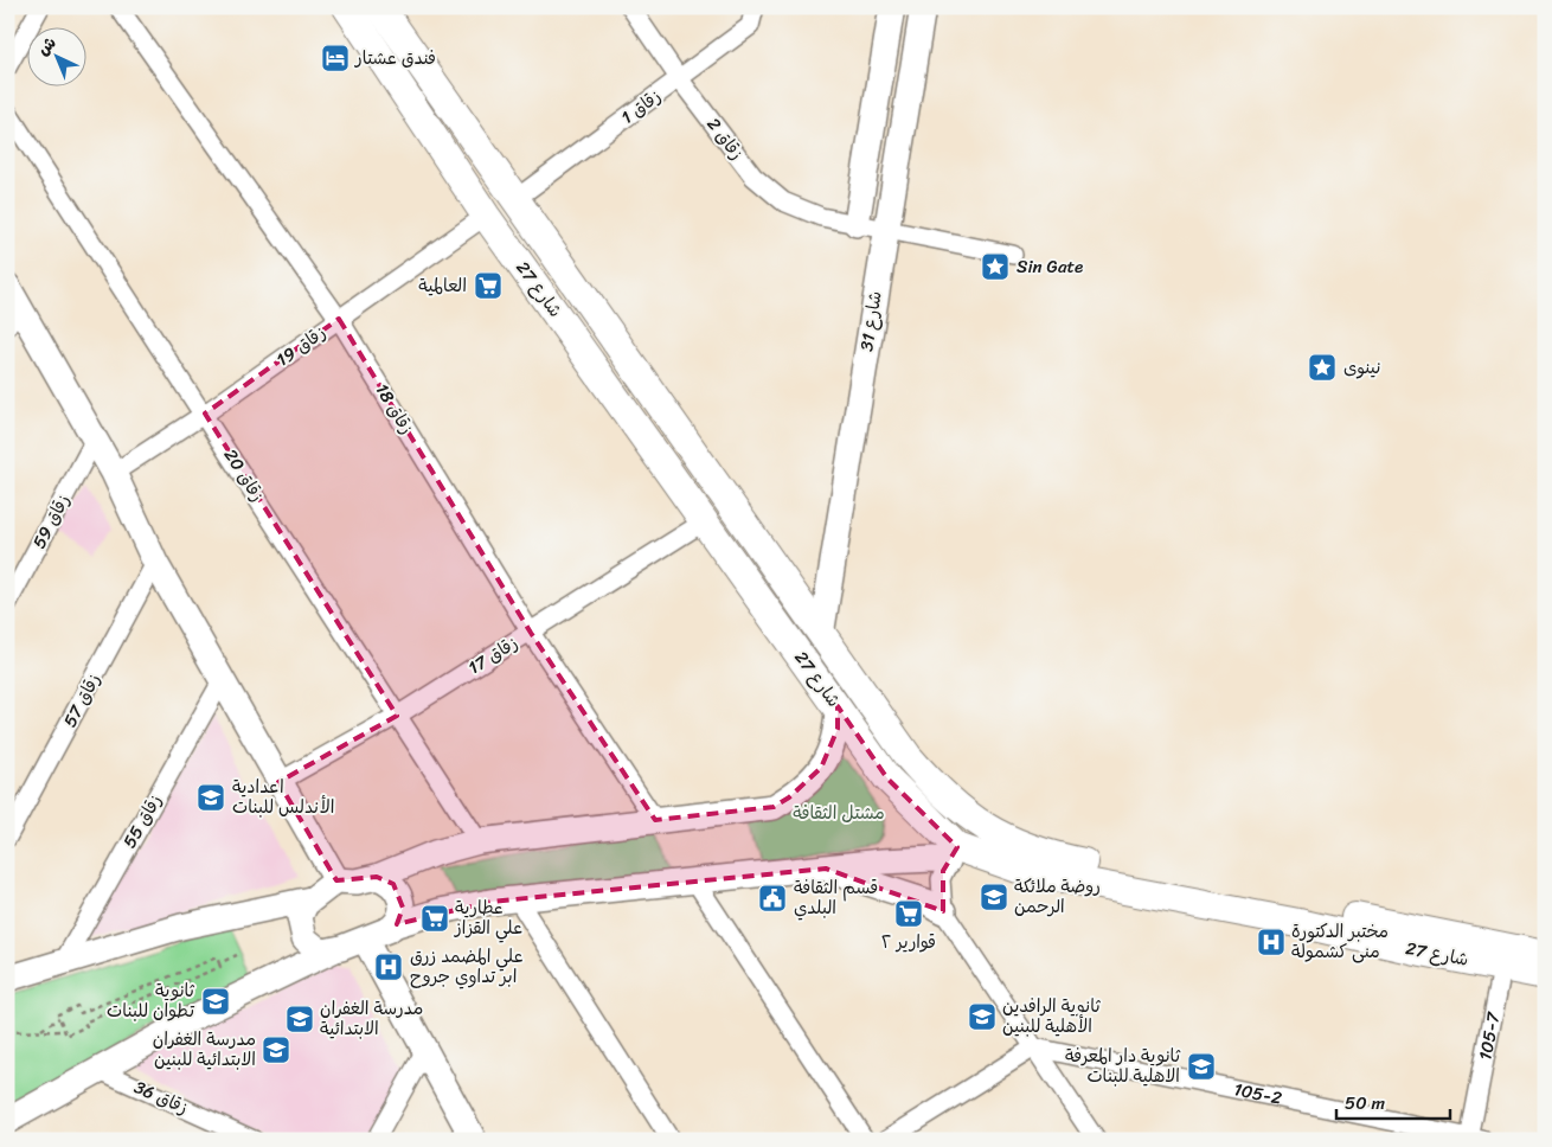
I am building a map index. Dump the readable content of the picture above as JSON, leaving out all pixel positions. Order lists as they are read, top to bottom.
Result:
{
  "streets": {
    "main road": ["شارع 27"],
    "street": [
      "زقاق 1",
      "زقاق 2",
      "شارع 31",
      "زقاق 19",
      "زقاق 18",
      "زقاق 20",
      "زقاق 59",
      "زقاق 17",
      "زقاق 57",
      "زقاق 55",
      "105-7",
      "105-2",
      "زقاق 36"
    ]
  },
  "crossings": [
    ["زقاق 1", "زقاق 2"],
    ["زقاق 1", "شارع 27"],
    ["زقاق 2", "شارع 31"],
    ["شارع 27", "شارع 31"],
    ["شارع 27", "زقاق 19"],
    ["شارع 27", "زقاق 17"],
    ["شارع 27", "105-7"],
    ["زقاق 19", "زقاق 18"],
    ["زقاق 19", "زقاق 20"],
    ["زقاق 18", "زقاق 17"],
    ["زقاق 20", "زقاق 17"],
    ["105-7", "105-2"]
  ],
  "parks": ["مشتل الثقافة"],
  "places": {
    "hotel": ["فندق عشتار"],
    "place": ["Sin Gate", "نينوى"],
    "supermarket": ["العالمية", "قوارير ٢", "عطارية علي القزاز"],
    "school or university": [
      "اعدادية الأندلس للبنات",
      "روضة ملائكة الرحمن",
      "ثانوية تطوان للبنات",
      "ثانوية الرافدين الأهلية للبنين",
      "مدرسة الغفران الابتدائية",
      "مدرسة الغفران الابتدائية للبنين",
      "ثانوية دار المعرفة الاهلية للبنات"
    ],
    "public building": ["قسم الثقافة البلدي"],
    "hospital": ["مختبر الدكتورة منى كشمولة", "علي المضمد زرق ابر تداوي جروح"]
  },
  "scale_bar": "50 m",
  "north": "top left"
}
